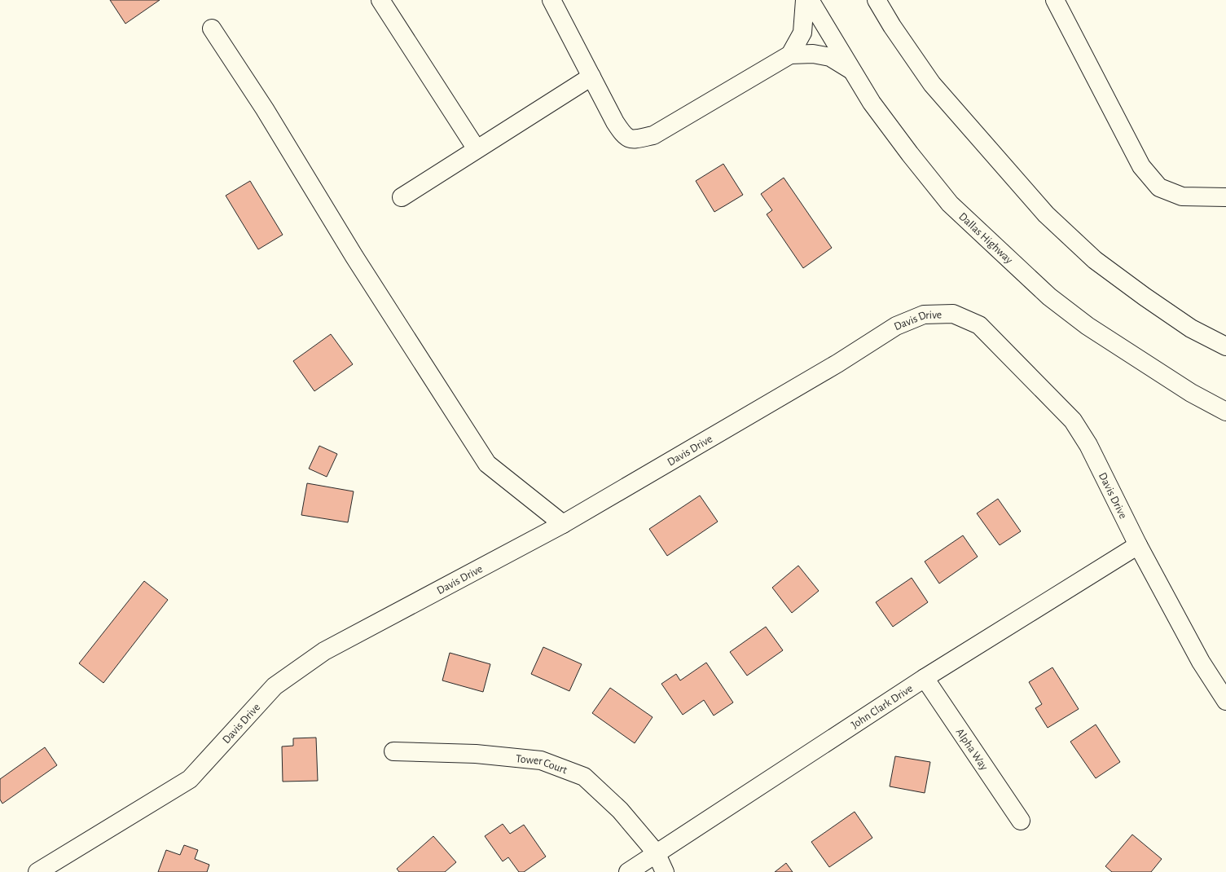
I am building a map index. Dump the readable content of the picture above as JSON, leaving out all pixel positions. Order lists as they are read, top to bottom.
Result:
{
  "streets": {
    "street": [
      "Dallas Highway",
      "Davis Drive",
      "John Clark Drive",
      "Alpha Way",
      "Tower Court"
    ]
  },
  "crossings": [
    ["Davis Drive", "John Clark Drive"],
    ["John Clark Drive", "Alpha Way"],
    ["John Clark Drive", "Tower Court"]
  ]
}
